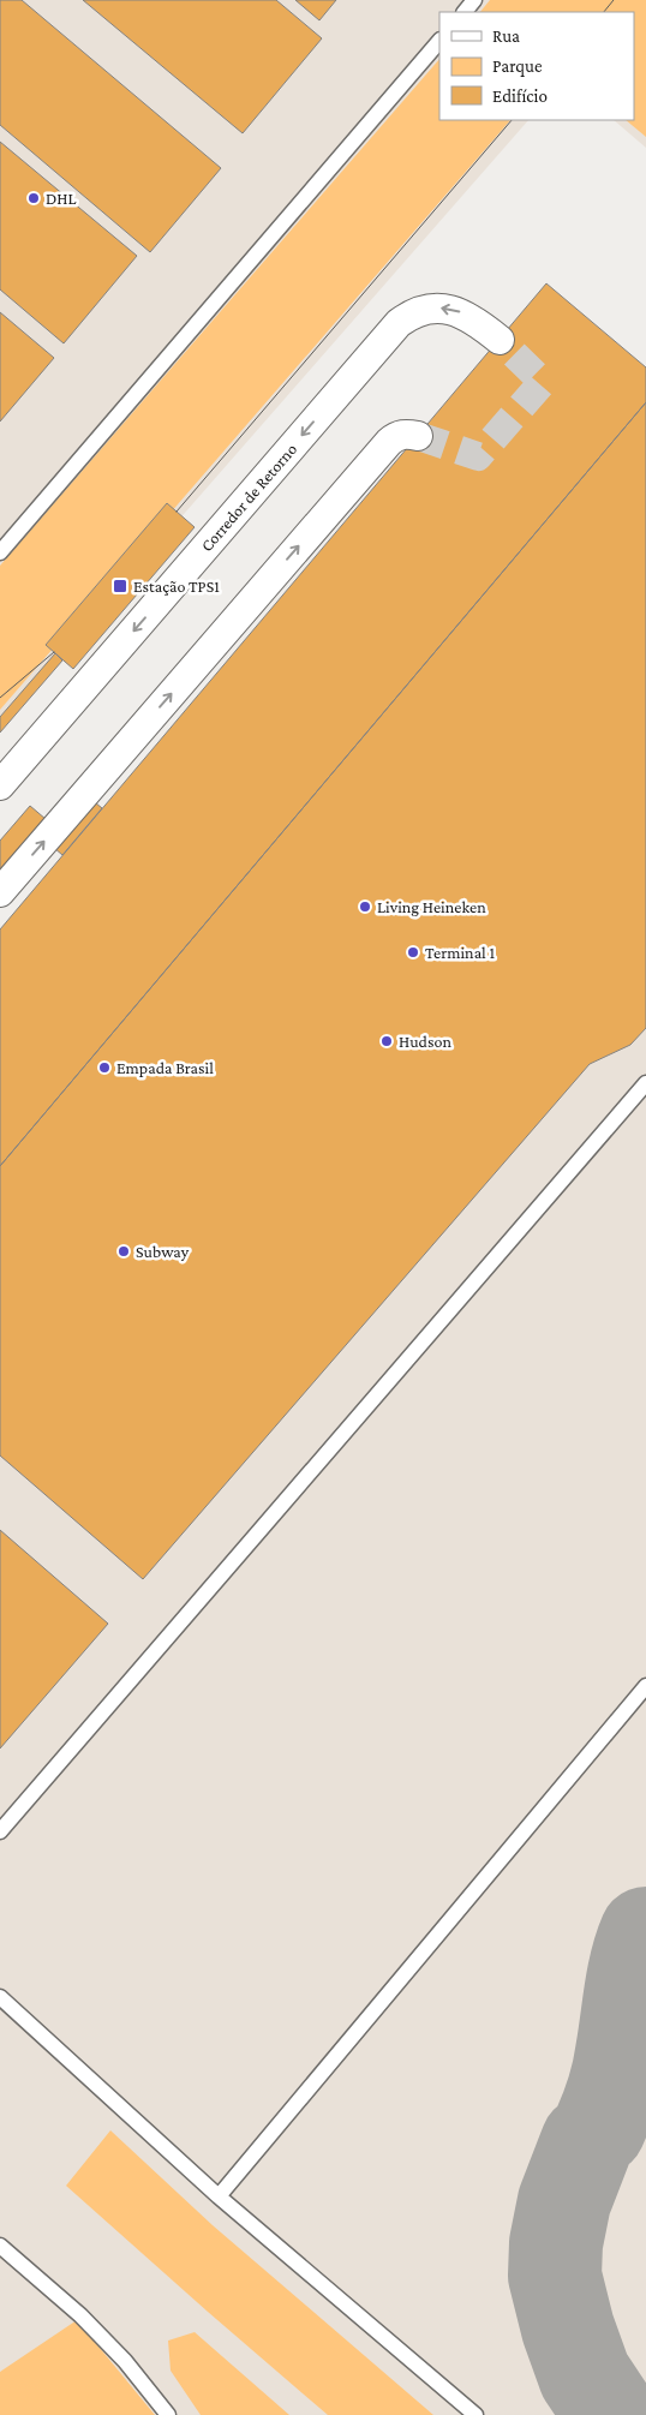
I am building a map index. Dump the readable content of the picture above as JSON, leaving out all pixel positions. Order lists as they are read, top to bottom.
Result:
{
  "streets": {
    "street": ["Corredor de Retorno"]
  },
  "places": {
    "other": [
      "DHL",
      "Living Heineken",
      "Terminal 1",
      "Hudson",
      "Empada Brasil",
      "Subway"
    ],
    "transit": ["Estação TPS1"]
  },
  "legend": ["Rua", "Parque", "Edifício"]
}
